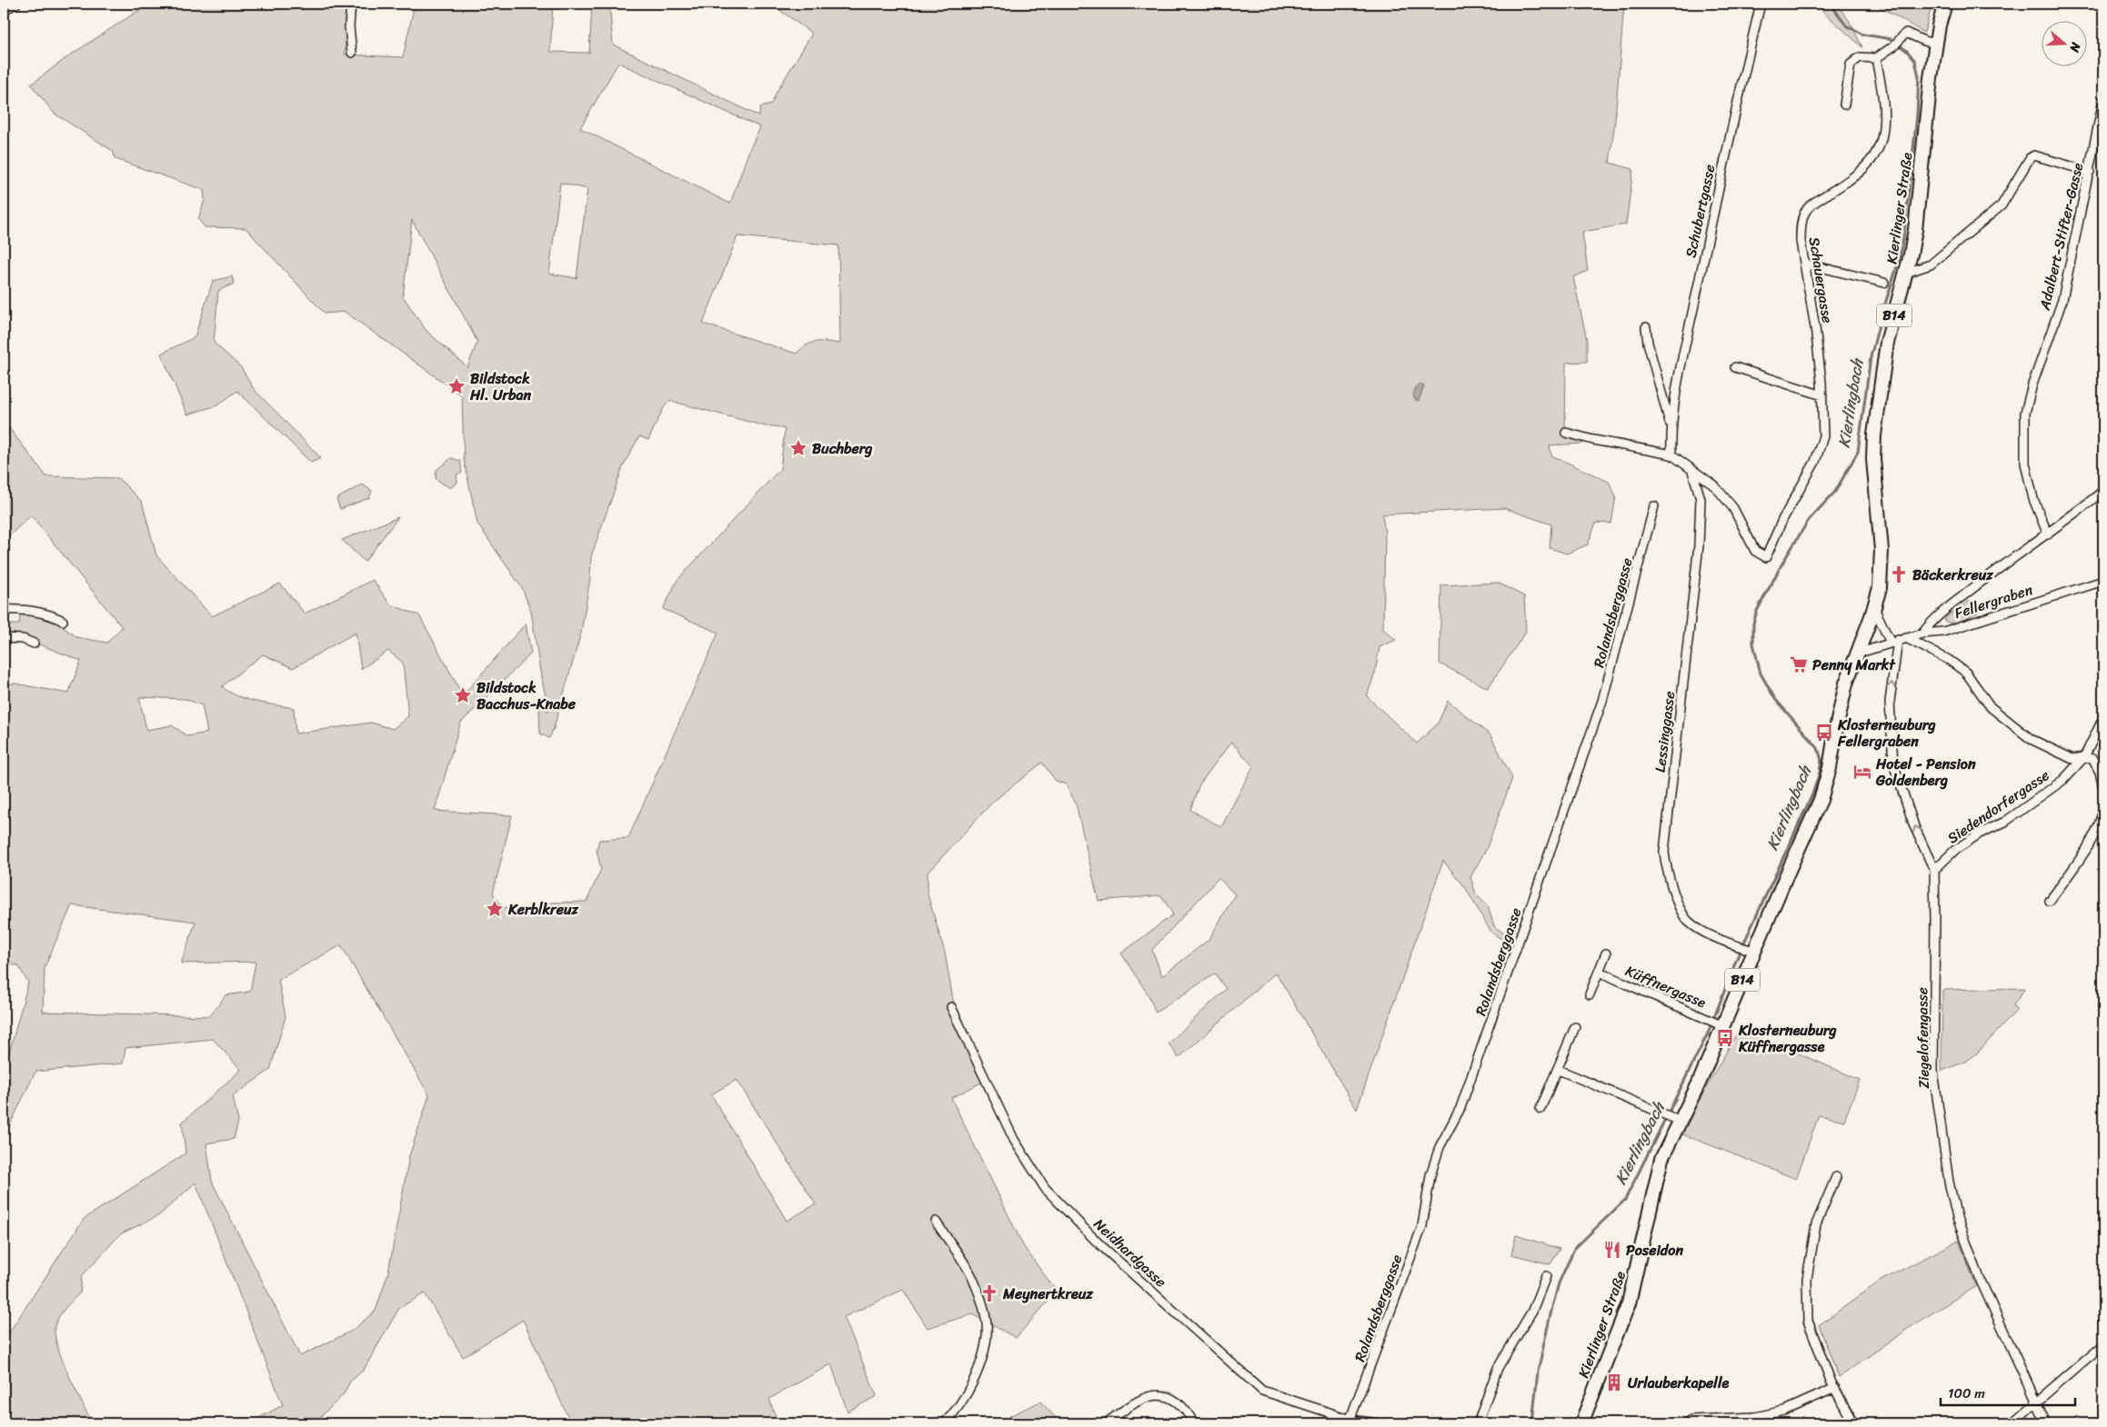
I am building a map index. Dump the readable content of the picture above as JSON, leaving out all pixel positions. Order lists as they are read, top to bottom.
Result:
{
  "streets": {
    "main road": ["Kierlinger Straße", "B14"],
    "street": [
      "Schubertgasse",
      "Adalbert-Stifter-Gasse",
      "Schauergasse",
      "Fellergraben",
      "Rolandsberggasse",
      "Lessinggasse",
      "Siedendorfergasse",
      "Küffnergasse",
      "Ziegelofengasse",
      "Neidhardgasse"
    ]
  },
  "crossings": [
    ["Kierlinger Straße", "Fellergraben"],
    ["Kierlinger Straße", "Lessinggasse"],
    ["Kierlinger Straße", "Küffnergasse"],
    ["Schauergasse", "Lessinggasse"],
    ["Fellergraben", "Ziegelofengasse"],
    ["Rolandsberggasse", "Neidhardgasse"],
    ["Siedendorfergasse", "Ziegelofengasse"]
  ],
  "water": ["Kierlingbach"],
  "places": {
    "place": [
      "Bildstock Hl. Urban",
      "Buchberg",
      "Bildstock Bacchus-Knabe",
      "Kerblkreuz"
    ],
    "church": ["Bäckerkreuz", "Meynertkreuz"],
    "supermarket": ["Penny Markt"],
    "bus stop": ["Klosterneuburg Fellergraben", "Klosterneuburg Küffnergasse"],
    "hotel": ["Hotel - Pension Goldenberg"],
    "restaurant": ["Poseidon"],
    "building": ["Urlauberkapelle"]
  },
  "scale_bar": "100 m",
  "north": "right"
}
